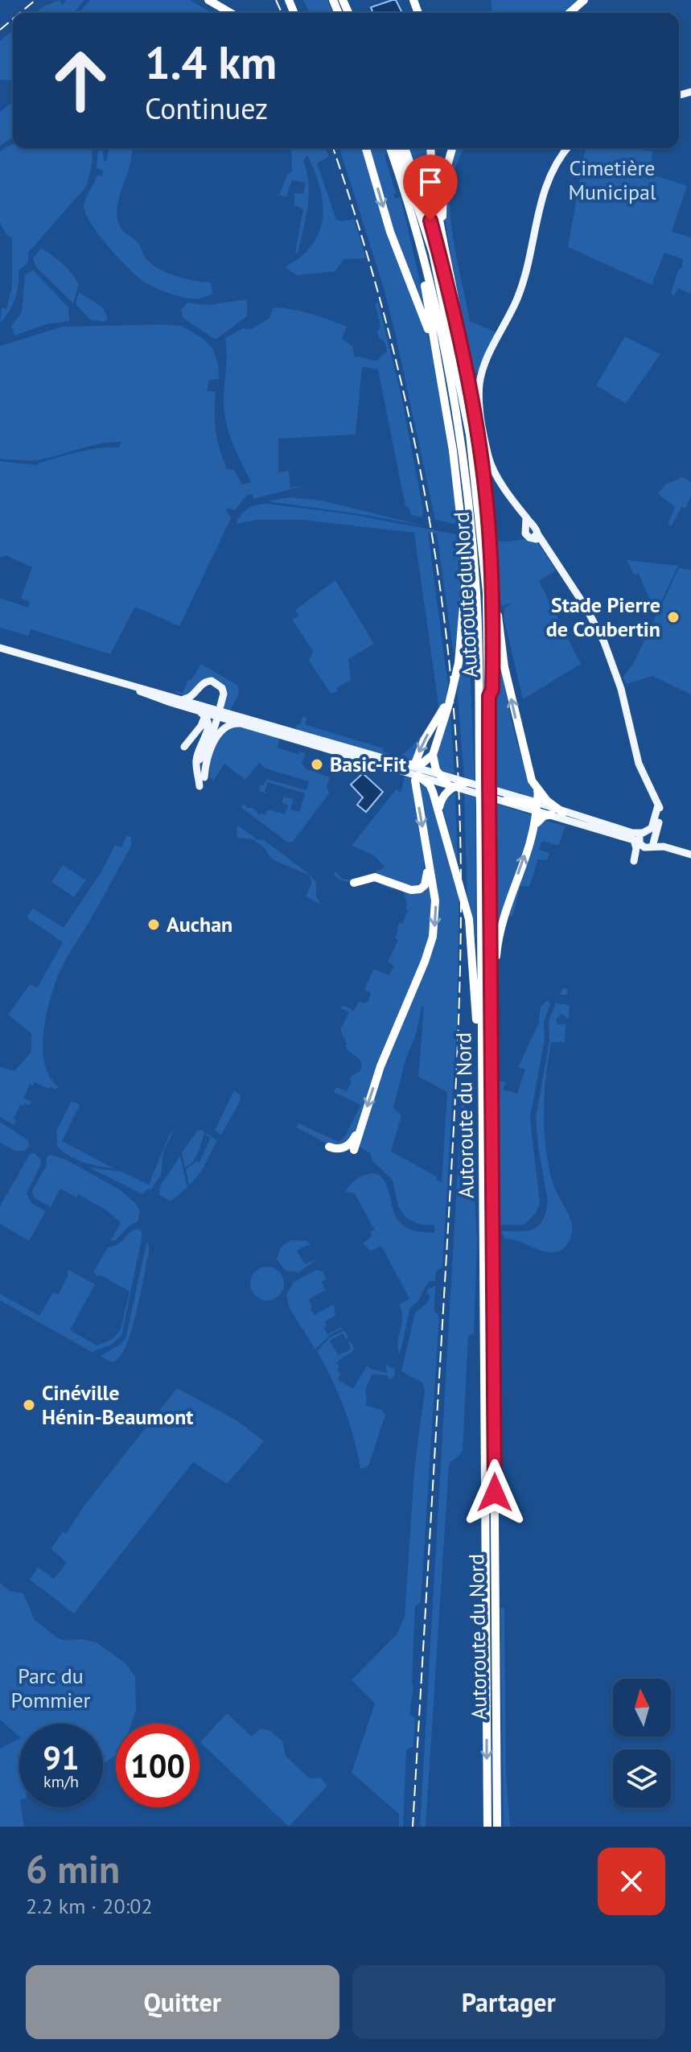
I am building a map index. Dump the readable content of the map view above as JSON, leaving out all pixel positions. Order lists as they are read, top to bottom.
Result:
{
  "streets": {
    "highway": ["Autoroute du Nord"]
  },
  "parks": ["Cimetière Municipal", "Parc du Pommier"],
  "places": [
    "Stade Pierre de Coubertin",
    "Basic-Fit",
    "Auchan",
    "Cinéville Hénin-Beaumont"
  ],
  "north": "top",
  "page": {
    "turn": ["1.4 km", "Continuez"],
    "speed": "91 km/h",
    "limit": "100",
    "heading": ["6 min", "2.2 km · 20:02"],
    "buttons": ["Quitter", "Partager"]
  }
}
